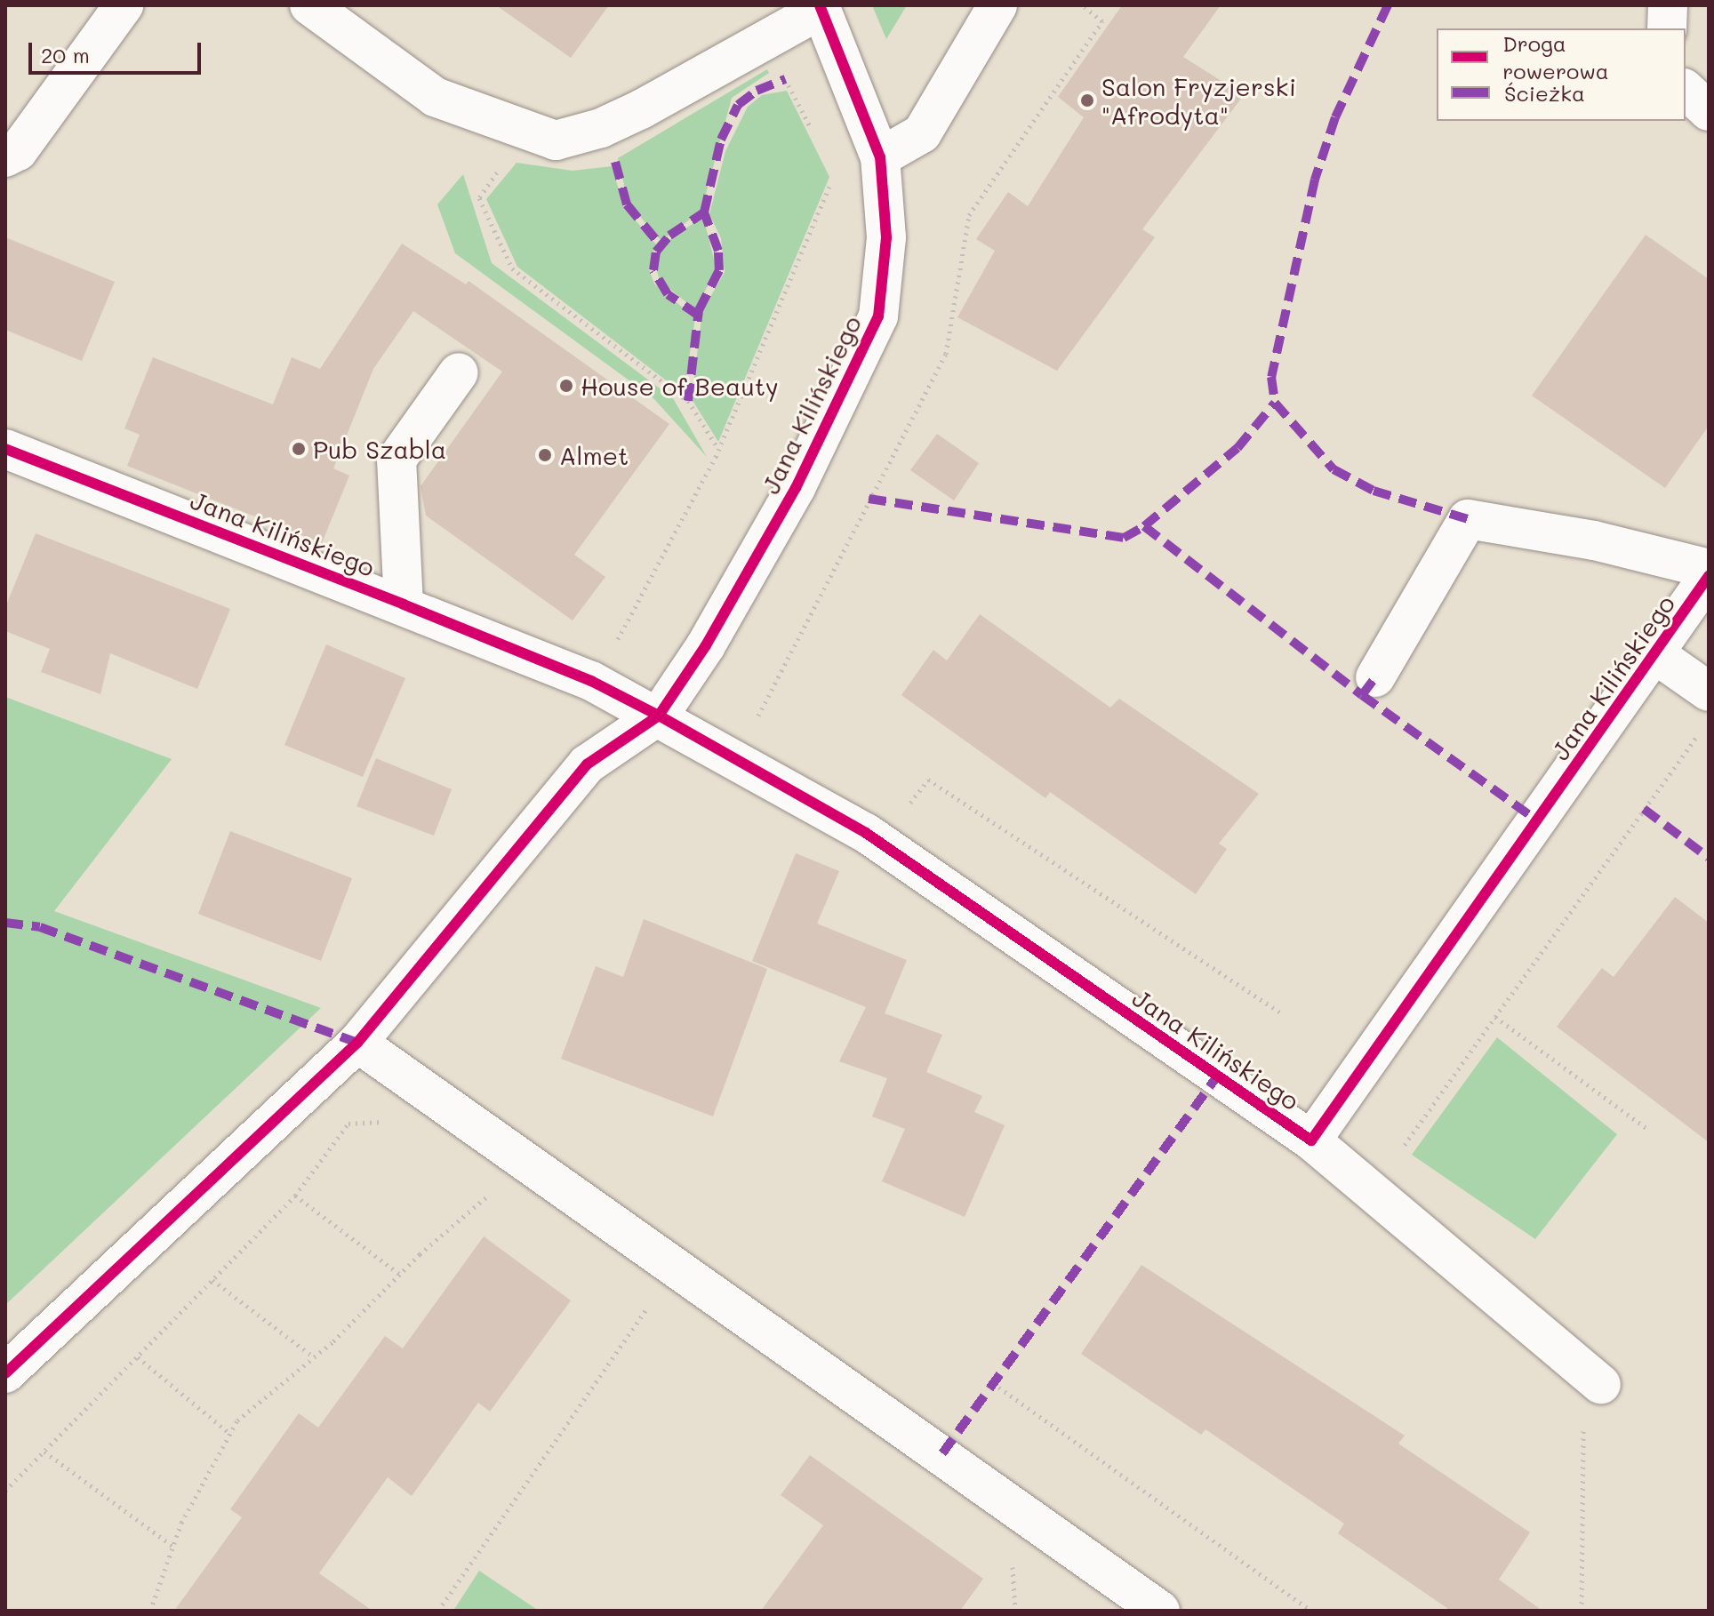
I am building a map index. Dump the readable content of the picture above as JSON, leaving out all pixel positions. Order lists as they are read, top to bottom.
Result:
{
  "streets": {
    "street": ["Jana Kilińskiego"]
  },
  "places": [
    "Salon Fryzjerski \"Afrodyta\"",
    "House of Beauty",
    "Pub Szabla",
    "Almet"
  ],
  "legend": ["Droga rowerowa", "Ścieżka"],
  "scale_bar": "20 m"
}
